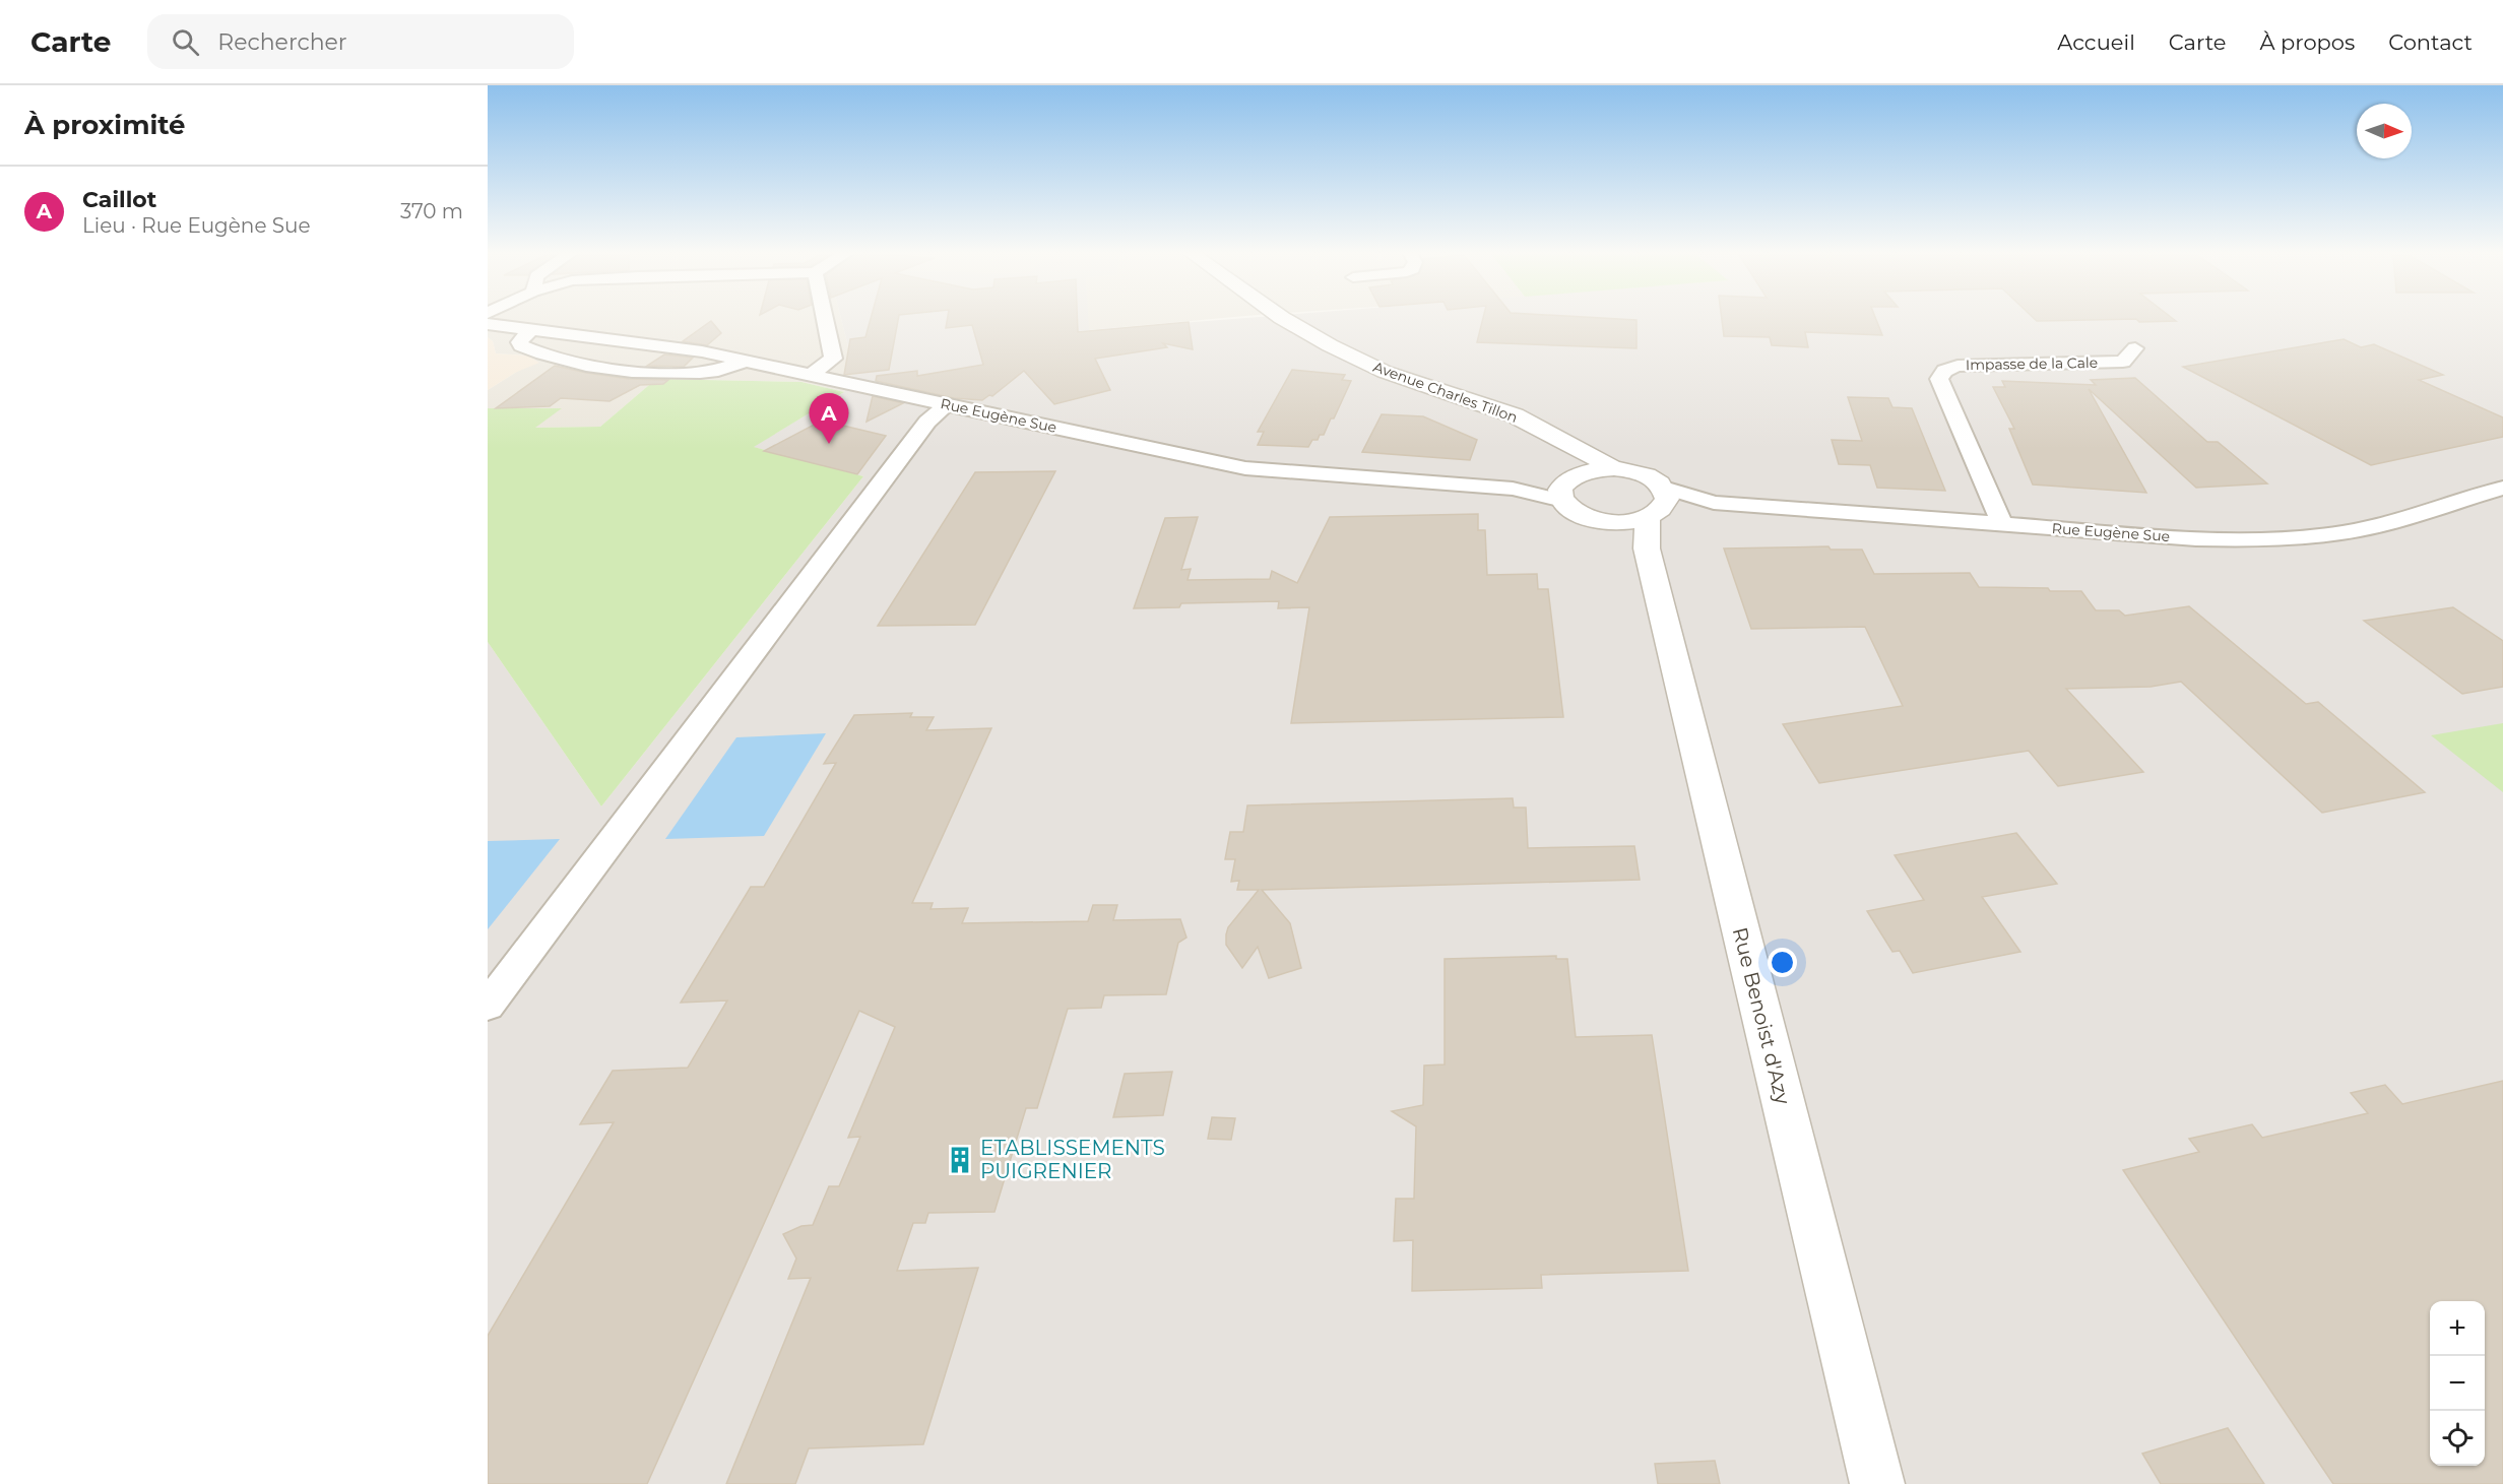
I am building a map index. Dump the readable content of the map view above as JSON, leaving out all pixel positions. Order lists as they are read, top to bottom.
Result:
{
  "streets": {
    "street": [
      "Impasse de la Cale",
      "Avenue Charles Tillon",
      "Rue Eugène Sue",
      "Rue Benoist d'Azy"
    ]
  },
  "crossings": [
    ["Impasse de la Cale", "Rue Eugène Sue"],
    ["Avenue Charles Tillon", "Rue Eugène Sue"],
    ["Rue Eugène Sue", "Rue Benoist d'Azy"]
  ],
  "places": {
    "building": ["ETABLISSEMENTS PUIGRENIER"]
  },
  "north": "right",
  "page": {
    "header": "Carte",
    "search": "Rechercher",
    "nav": [
      "Accueil",
      "Carte",
      "À propos",
      "Contact"
    ],
    "heading": "À proximité",
    "list": [
      {
        "mark": "A",
        "name": "Caillot",
        "note": "Lieu · Rue Eugène Sue",
        "value": "370 m"
      }
    ],
    "pins": "A",
    "map_buttons": ["+", "−"]
  }
}
